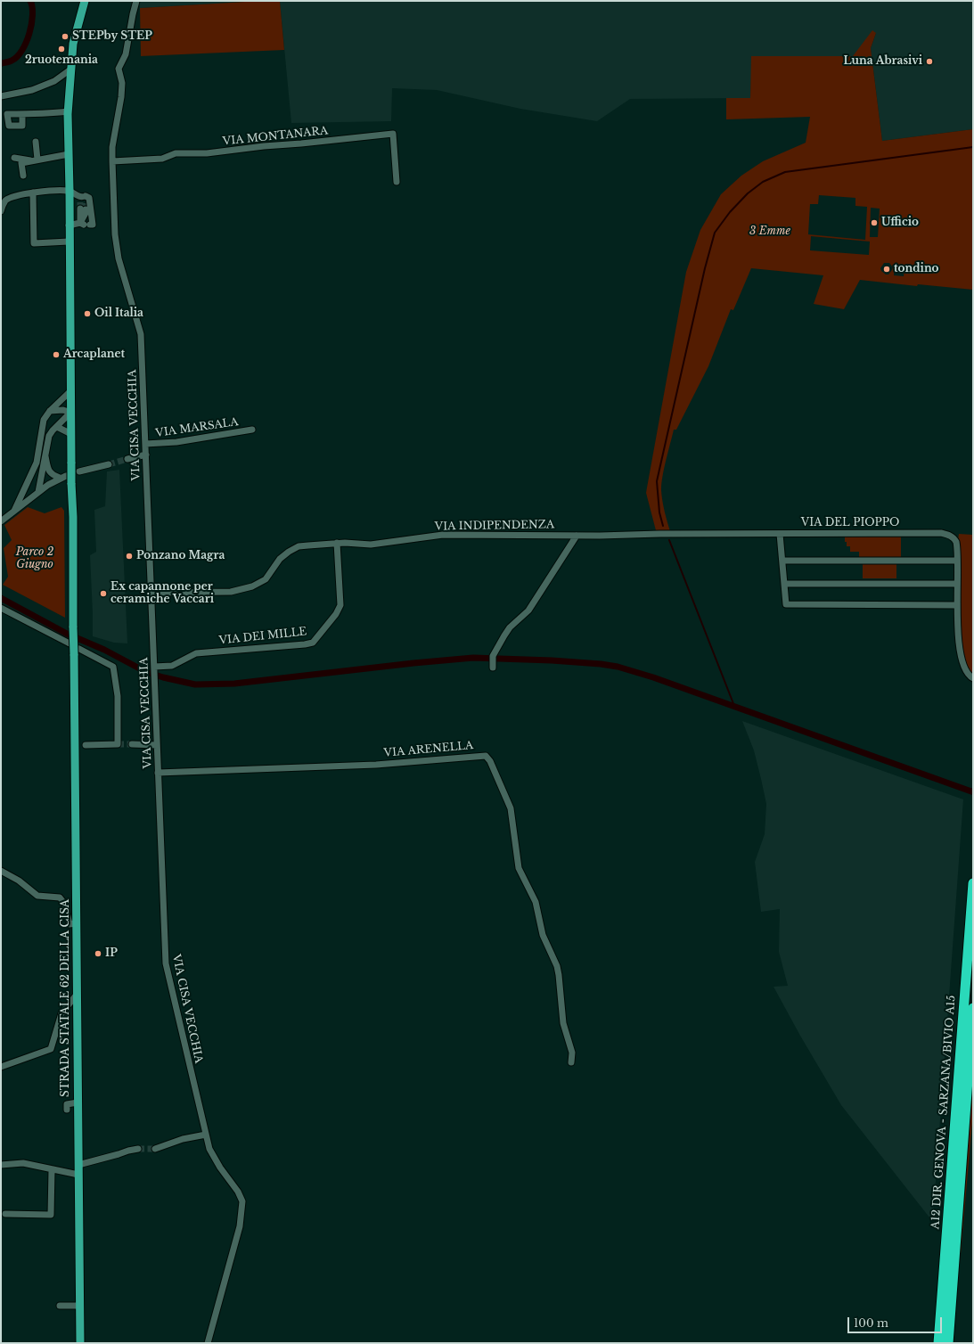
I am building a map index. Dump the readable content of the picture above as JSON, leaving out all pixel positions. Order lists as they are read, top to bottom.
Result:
{
  "streets": {
    "highway": ["A12 DIR. GENOVA - SARZANA/BIVIO A15"],
    "main road": ["STRADA STATALE 62 DELLA CISA"],
    "street": [
      "VIA MONTANARA",
      "VIA CISA VECCHIA",
      "VIA MARSALA",
      "VIA DEL PIOPPO",
      "VIA INDIPENDENZA",
      "VIA DEI MILLE",
      "VIA ARENELLA"
    ]
  },
  "crossings": [
    ["VIA MONTANARA", "VIA CISA VECCHIA"],
    ["VIA CISA VECCHIA", "VIA MARSALA"],
    ["VIA CISA VECCHIA", "VIA INDIPENDENZA"],
    ["VIA CISA VECCHIA", "VIA DEI MILLE"],
    ["VIA CISA VECCHIA", "VIA ARENELLA"],
    ["VIA DEL PIOPPO", "VIA INDIPENDENZA"],
    ["VIA INDIPENDENZA", "VIA DEI MILLE"]
  ],
  "parks": ["3 Emme", "Parco 2 Giugno"],
  "places": [
    "STEPby STEP",
    "2ruotemania",
    "Luna Abrasivi",
    "Ufficio",
    "tondino",
    "Oil Italia",
    "Arcaplanet",
    "Ponzano Magra",
    "Ex capannone per ceramiche Vaccari",
    "IP"
  ],
  "scale_bar": "100 m"
}
